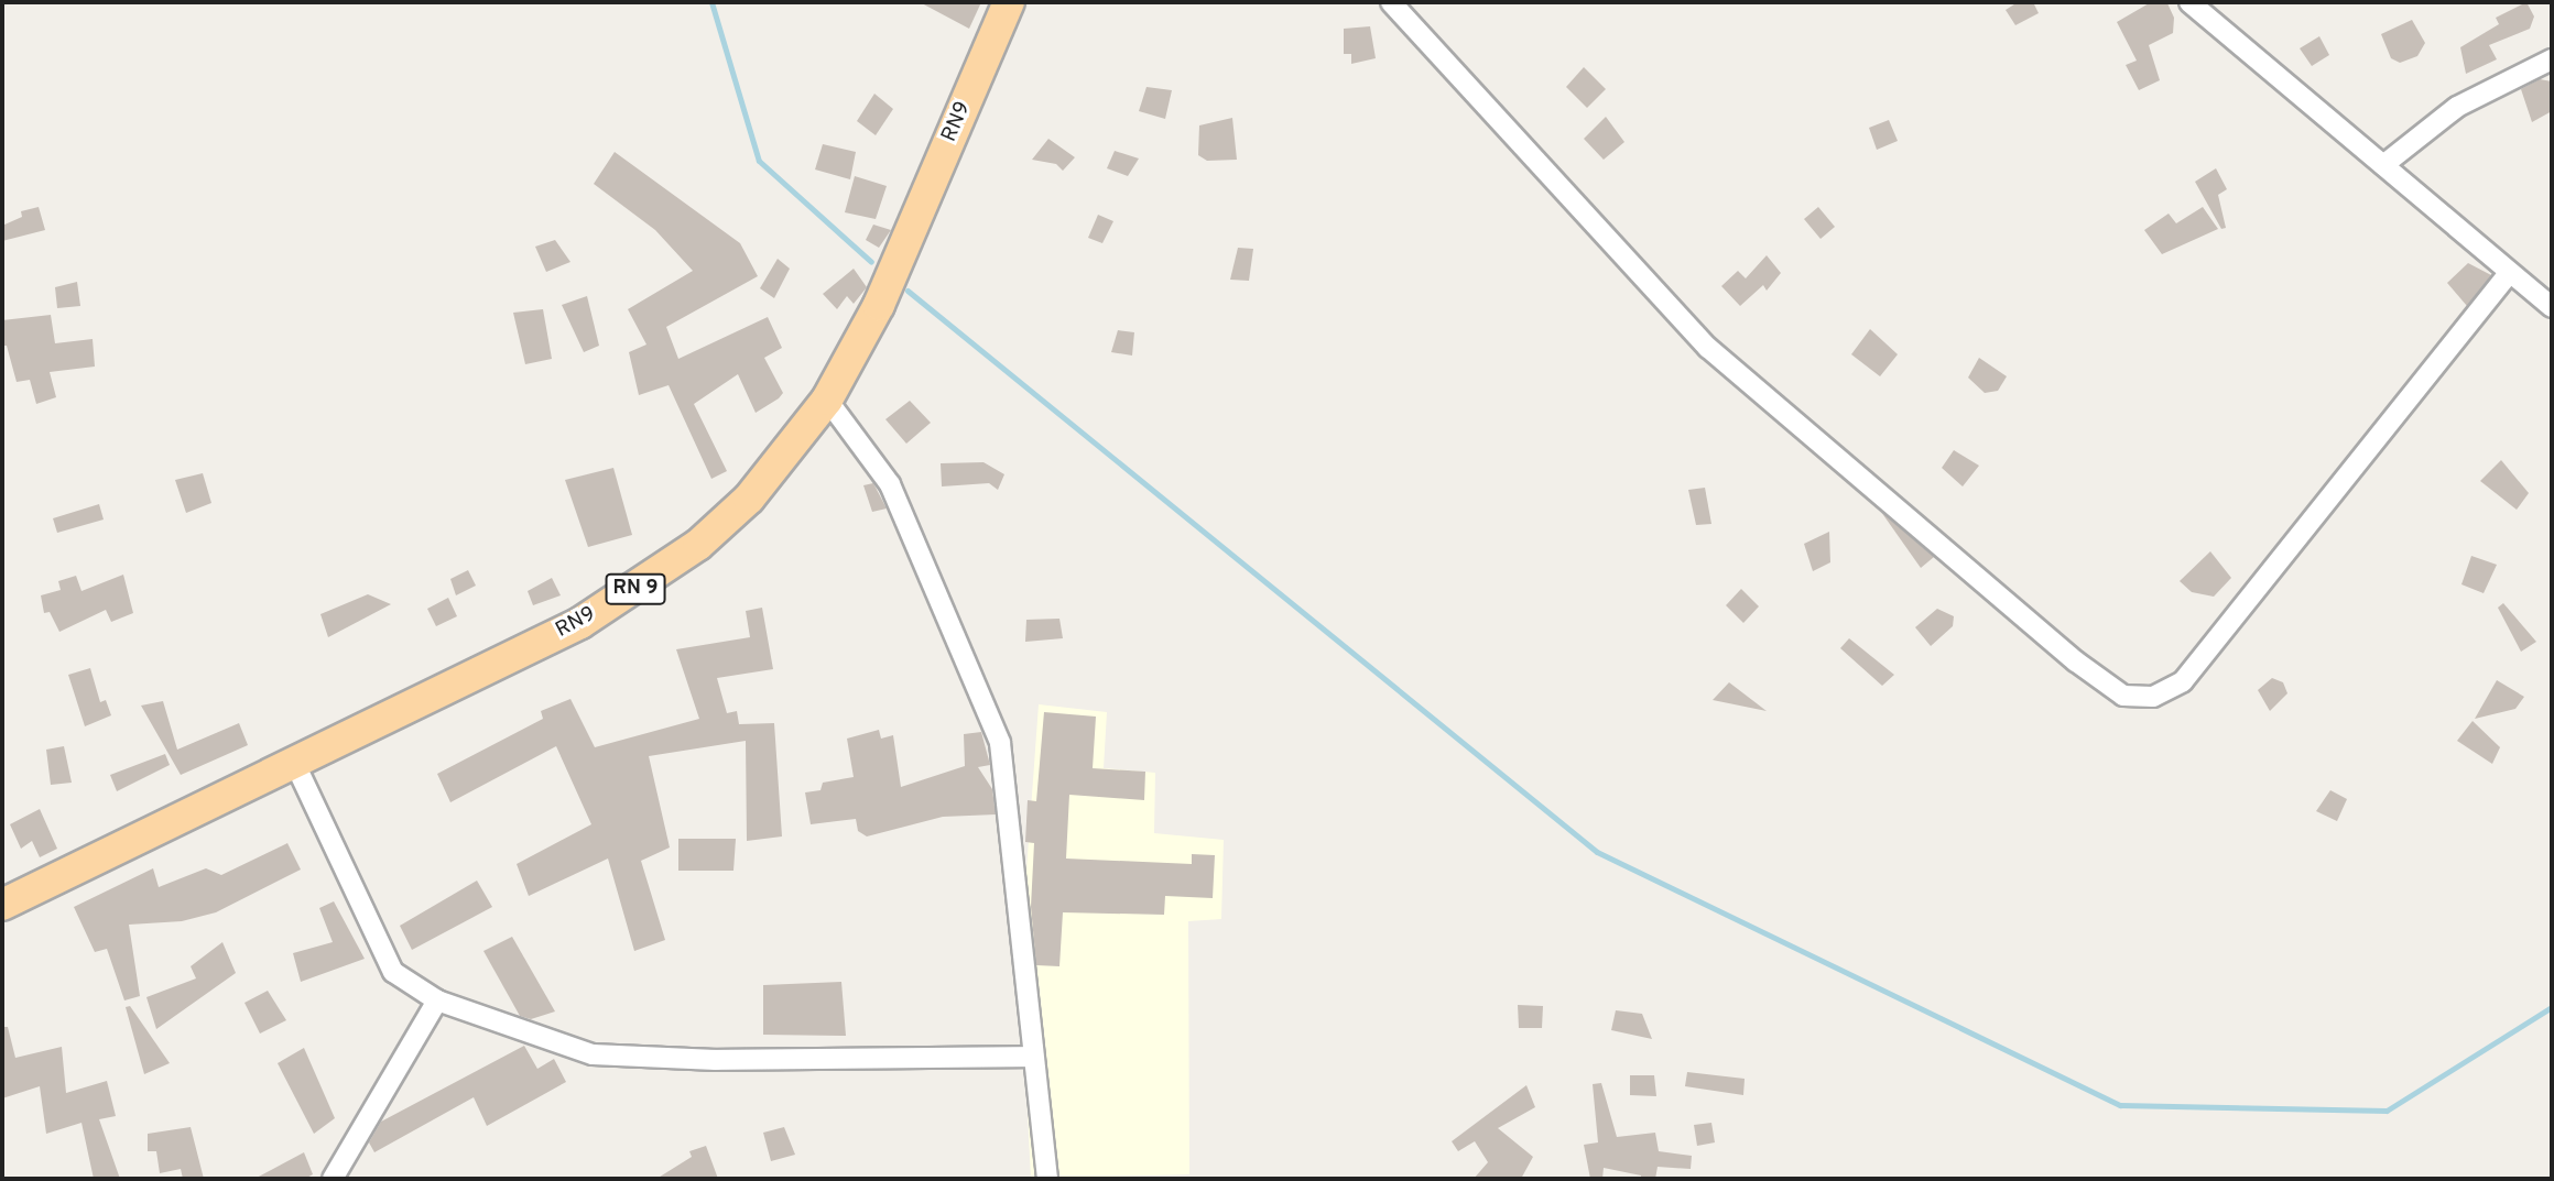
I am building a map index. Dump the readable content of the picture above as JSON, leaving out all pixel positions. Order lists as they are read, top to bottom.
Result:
{
  "streets": {
    "main road": ["RN9", "RN 9"]
  }
}
